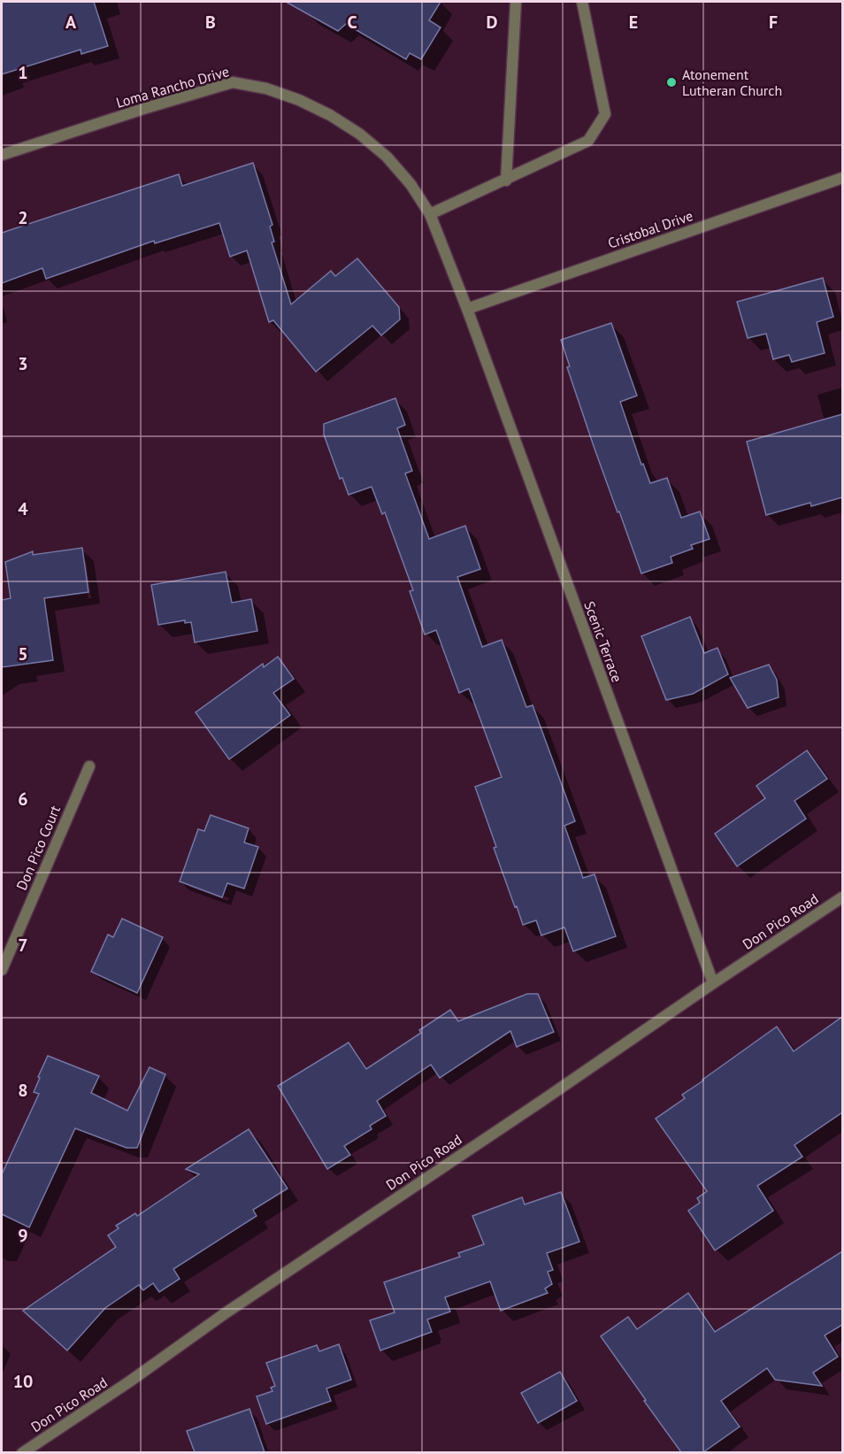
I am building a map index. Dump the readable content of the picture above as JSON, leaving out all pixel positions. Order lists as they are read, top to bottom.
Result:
{
  "streets": {
    "street": [
      "Loma Rancho Drive",
      "Cristobal Drive",
      "Scenic Terrace",
      "Don Pico Court",
      "Don Pico Road"
    ]
  },
  "crossings": [
    ["Loma Rancho Drive", "Cristobal Drive"],
    ["Loma Rancho Drive", "Scenic Terrace"],
    ["Cristobal Drive", "Scenic Terrace"],
    ["Scenic Terrace", "Don Pico Road"]
  ],
  "places": ["Atonement Lutheran Church"],
  "grid": {
    "columns": [
      "A",
      "B",
      "C",
      "D",
      "E",
      "F"
    ],
    "rows": [
      "1",
      "2",
      "3",
      "4",
      "5",
      "6",
      "7",
      "8",
      "9",
      "10"
    ]
  }
}
